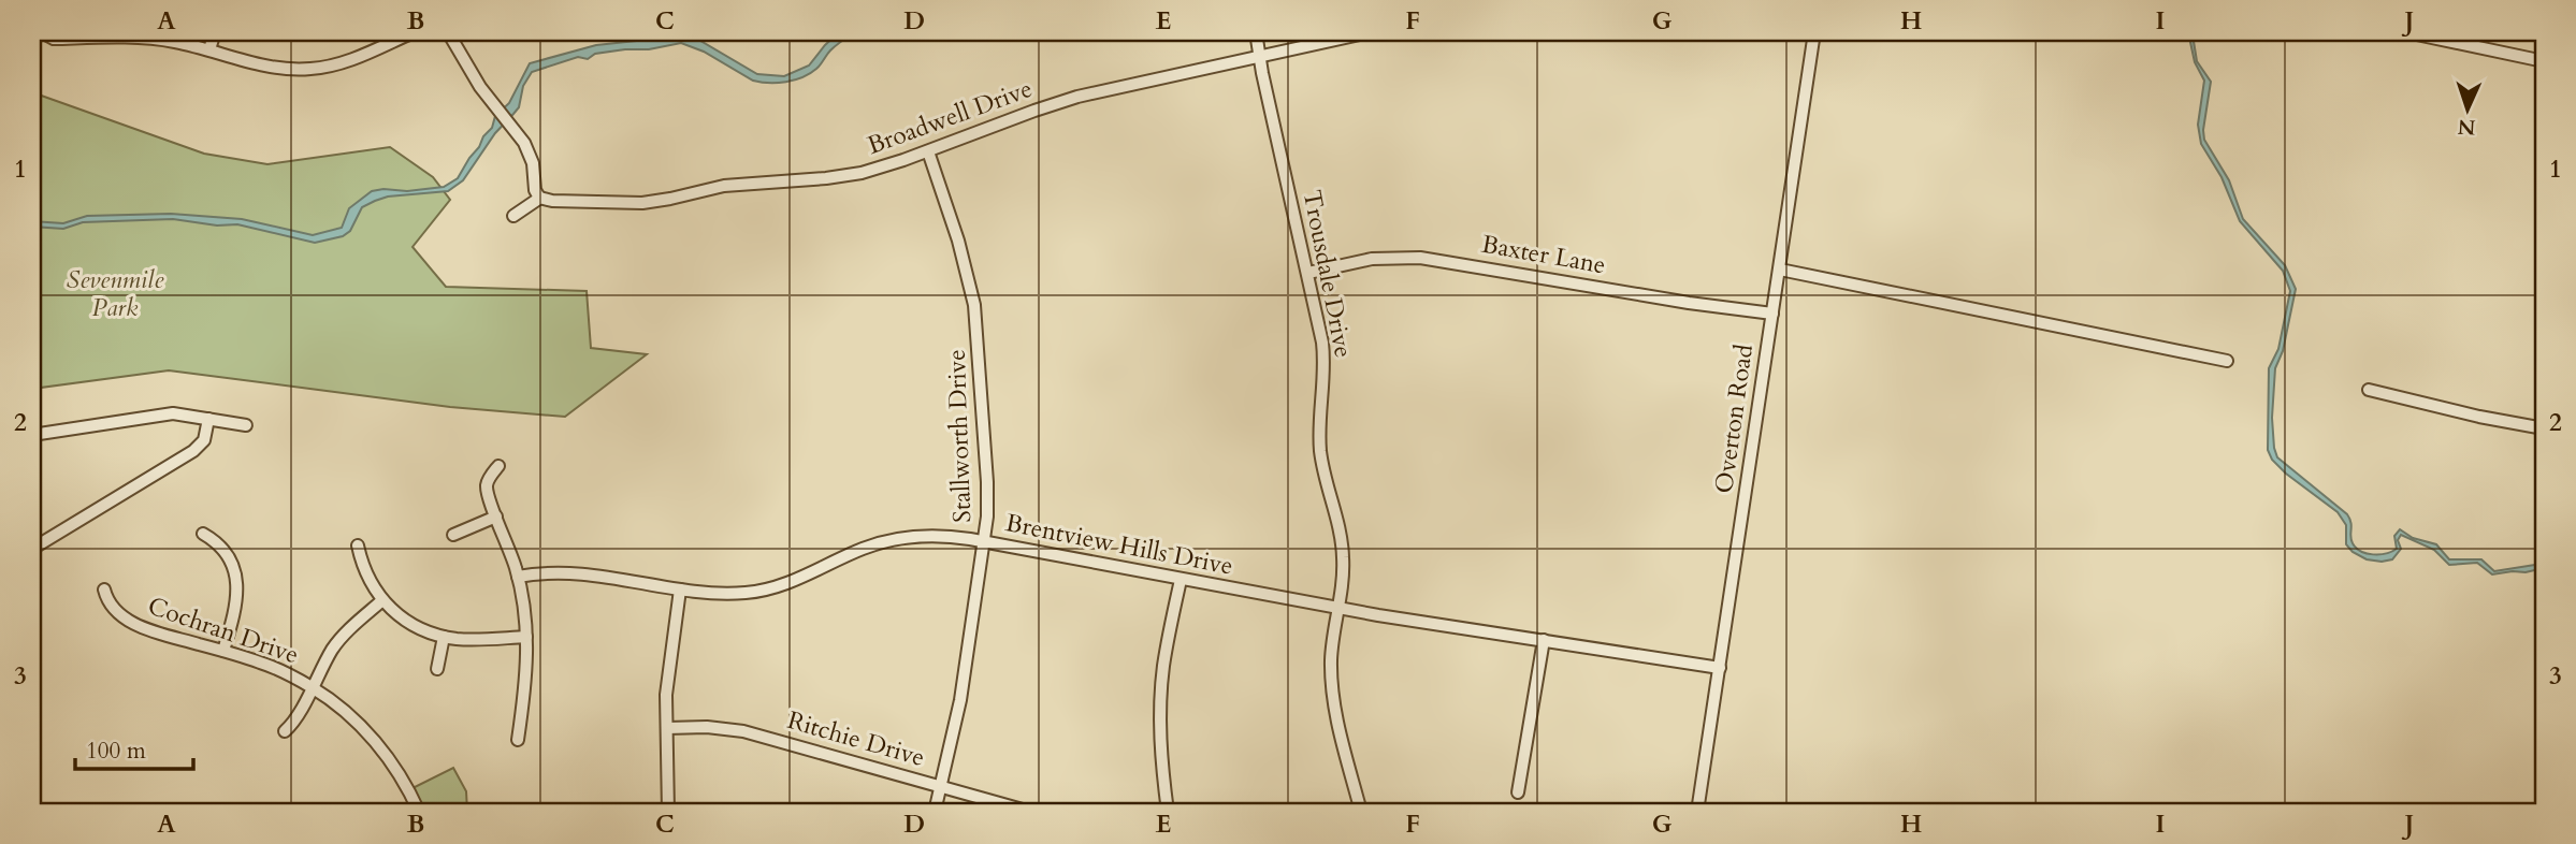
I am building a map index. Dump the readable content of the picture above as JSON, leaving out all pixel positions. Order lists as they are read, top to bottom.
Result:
{
  "streets": {
    "street": [
      "Broadwell Drive",
      "Baxter Lane",
      "Trousdale Drive",
      "Overton Road",
      "Stallworth Drive",
      "Brentview Hills Drive",
      "Cochran Drive",
      "Ritchie Drive"
    ]
  },
  "crossings": [
    ["Broadwell Drive", "Trousdale Drive"],
    ["Broadwell Drive", "Stallworth Drive"],
    ["Baxter Lane", "Trousdale Drive"],
    ["Baxter Lane", "Overton Road"],
    ["Trousdale Drive", "Brentview Hills Drive"],
    ["Overton Road", "Brentview Hills Drive"],
    ["Stallworth Drive", "Brentview Hills Drive"],
    ["Stallworth Drive", "Ritchie Drive"]
  ],
  "parks": ["Sevenmile Park"],
  "scale_bar": "100 m",
  "north": "bottom",
  "grid": {
    "columns": [
      "A",
      "B",
      "C",
      "D",
      "E",
      "F",
      "G",
      "H",
      "I",
      "J"
    ],
    "rows": ["1", "2", "3"]
  }
}
